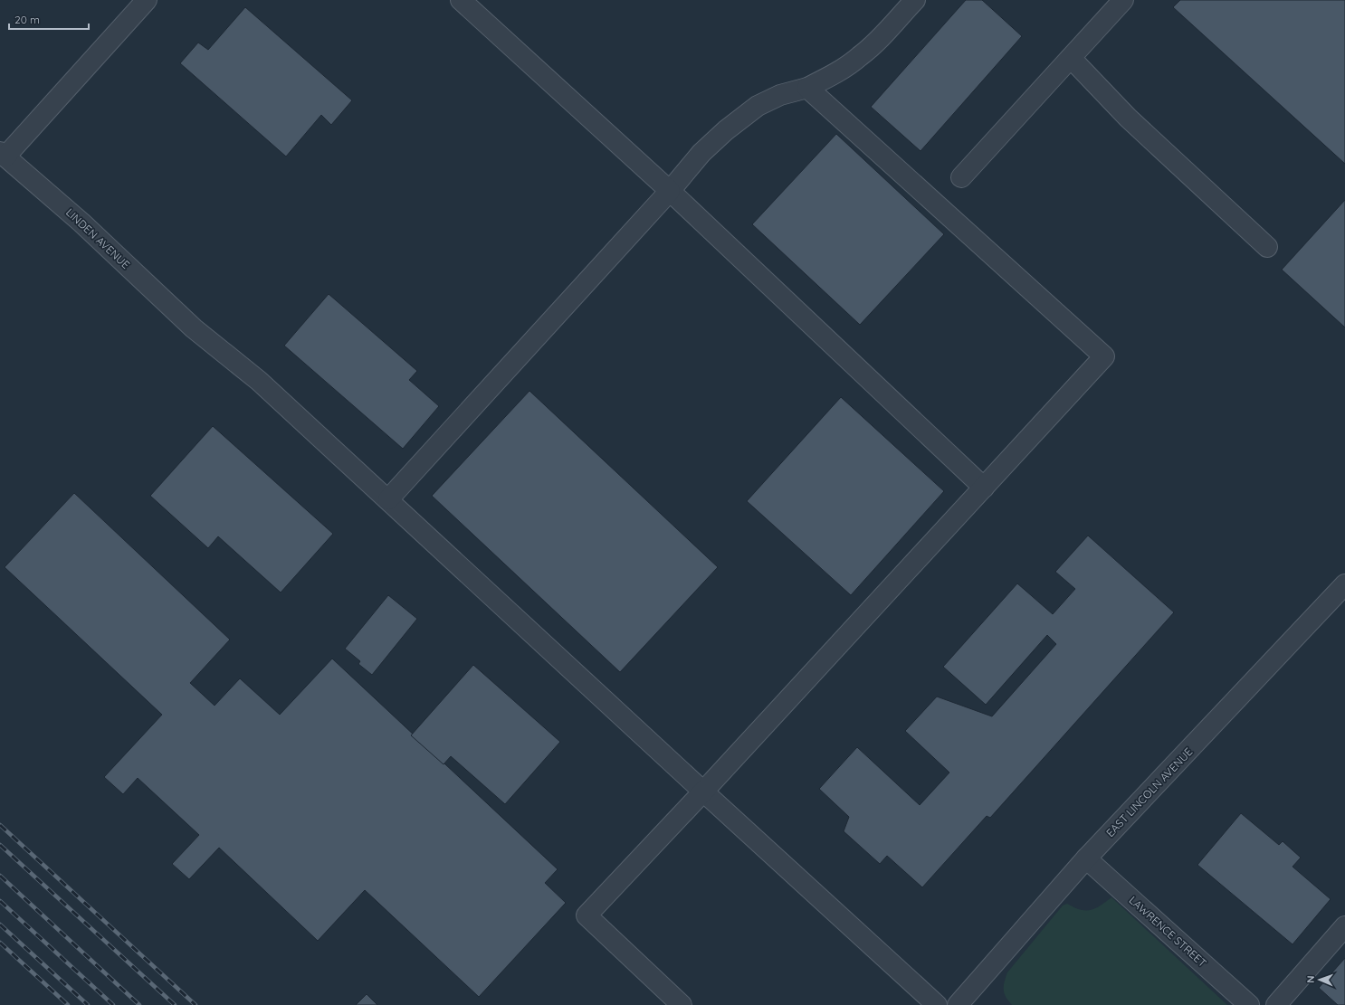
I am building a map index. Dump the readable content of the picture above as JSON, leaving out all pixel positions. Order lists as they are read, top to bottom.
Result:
{
  "streets": {
    "lane": ["LINDEN AVENUE", "EAST LINCOLN AVENUE", "LAWRENCE STREET"]
  },
  "crossings": [
    ["EAST LINCOLN AVENUE", "LAWRENCE STREET"]
  ],
  "scale_bar": "20 m",
  "north": "left"
}
